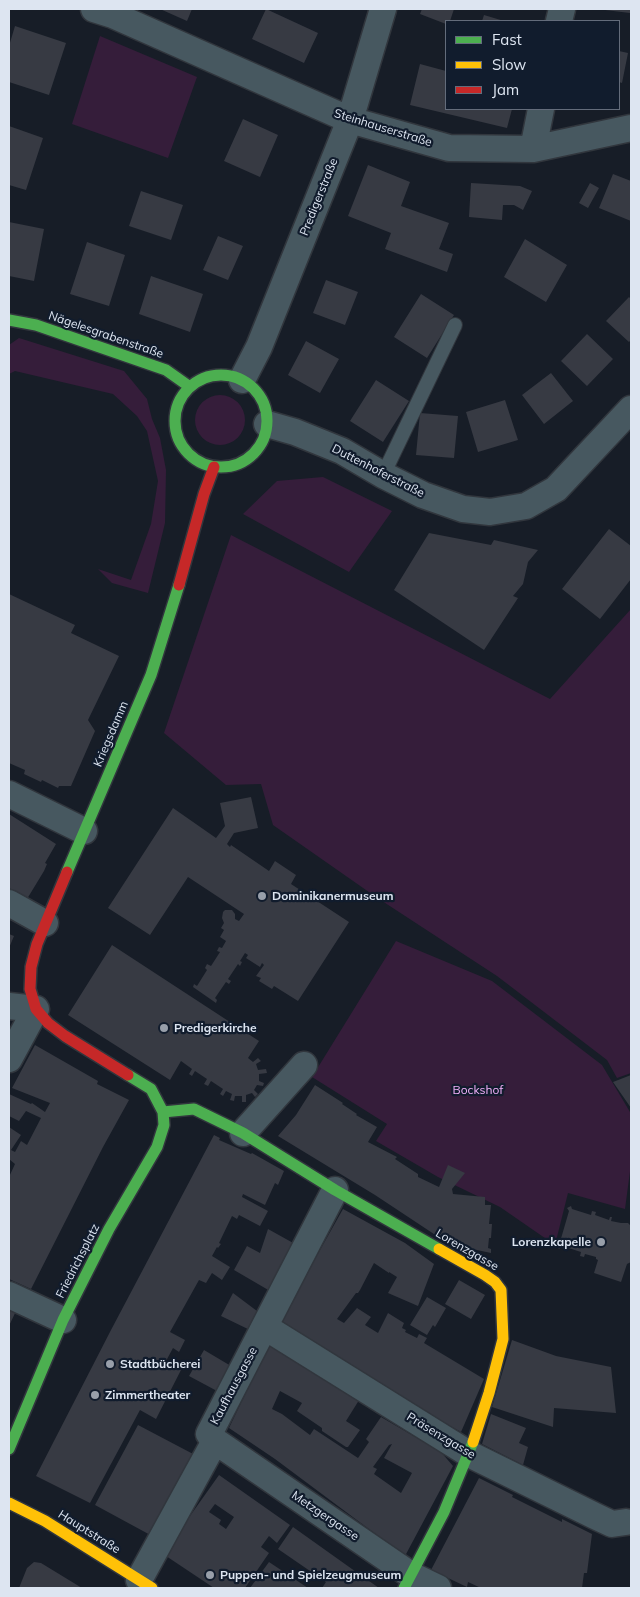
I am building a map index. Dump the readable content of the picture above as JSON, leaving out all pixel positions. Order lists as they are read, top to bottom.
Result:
{
  "streets": {
    "street": [
      "Steinhauserstraße",
      "Predigerstraße",
      "Nägelesgrabenstraße",
      "Duttenhoferstraße",
      "Kriegsdamm",
      "Lorenzgasse",
      "Friedrichsplatz",
      "Kaufhausgasse",
      "Präsenzgasse",
      "Metzgergasse",
      "Hauptstraße"
    ]
  },
  "crossings": [
    ["Steinhauserstraße", "Predigerstraße"],
    ["Predigerstraße", "Nägelesgrabenstraße"],
    ["Predigerstraße", "Duttenhoferstraße"],
    ["Predigerstraße", "Kriegsdamm"],
    ["Nägelesgrabenstraße", "Duttenhoferstraße"],
    ["Nägelesgrabenstraße", "Kriegsdamm"],
    ["Duttenhoferstraße", "Kriegsdamm"],
    ["Lorenzgasse", "Friedrichsplatz"],
    ["Lorenzgasse", "Kaufhausgasse"],
    ["Lorenzgasse", "Präsenzgasse"],
    ["Lorenzgasse", "Metzgergasse"],
    ["Kaufhausgasse", "Präsenzgasse"],
    ["Kaufhausgasse", "Metzgergasse"],
    ["Kaufhausgasse", "Hauptstraße"]
  ],
  "parks": ["Bockshof"],
  "places": [
    "Dominikanermuseum",
    "Predigerkirche",
    "Lorenzkapelle",
    "Stadtbücherei",
    "Zimmertheater",
    "Puppen- und Spielzeugmuseum"
  ],
  "legend": ["Fast", "Slow", "Jam"]
}
